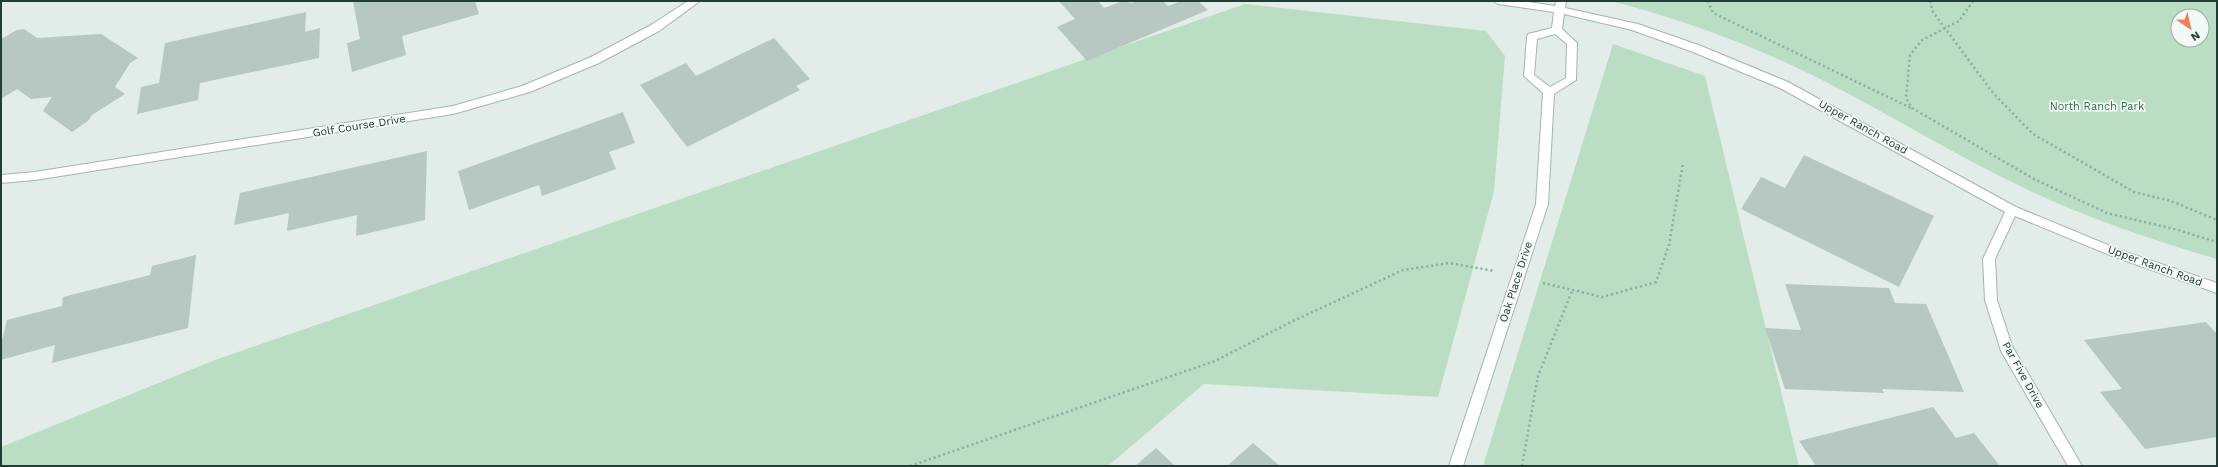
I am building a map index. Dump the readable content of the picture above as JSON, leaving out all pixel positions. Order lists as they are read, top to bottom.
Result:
{
  "streets": {
    "street": [
      "Golf Course Drive",
      "Upper Ranch Road",
      "Oak Place Drive",
      "Par Five Drive"
    ]
  },
  "crossings": [
    ["Upper Ranch Road", "Par Five Drive"]
  ],
  "parks": ["North Ranch Park"],
  "north": "bottom right"
}
